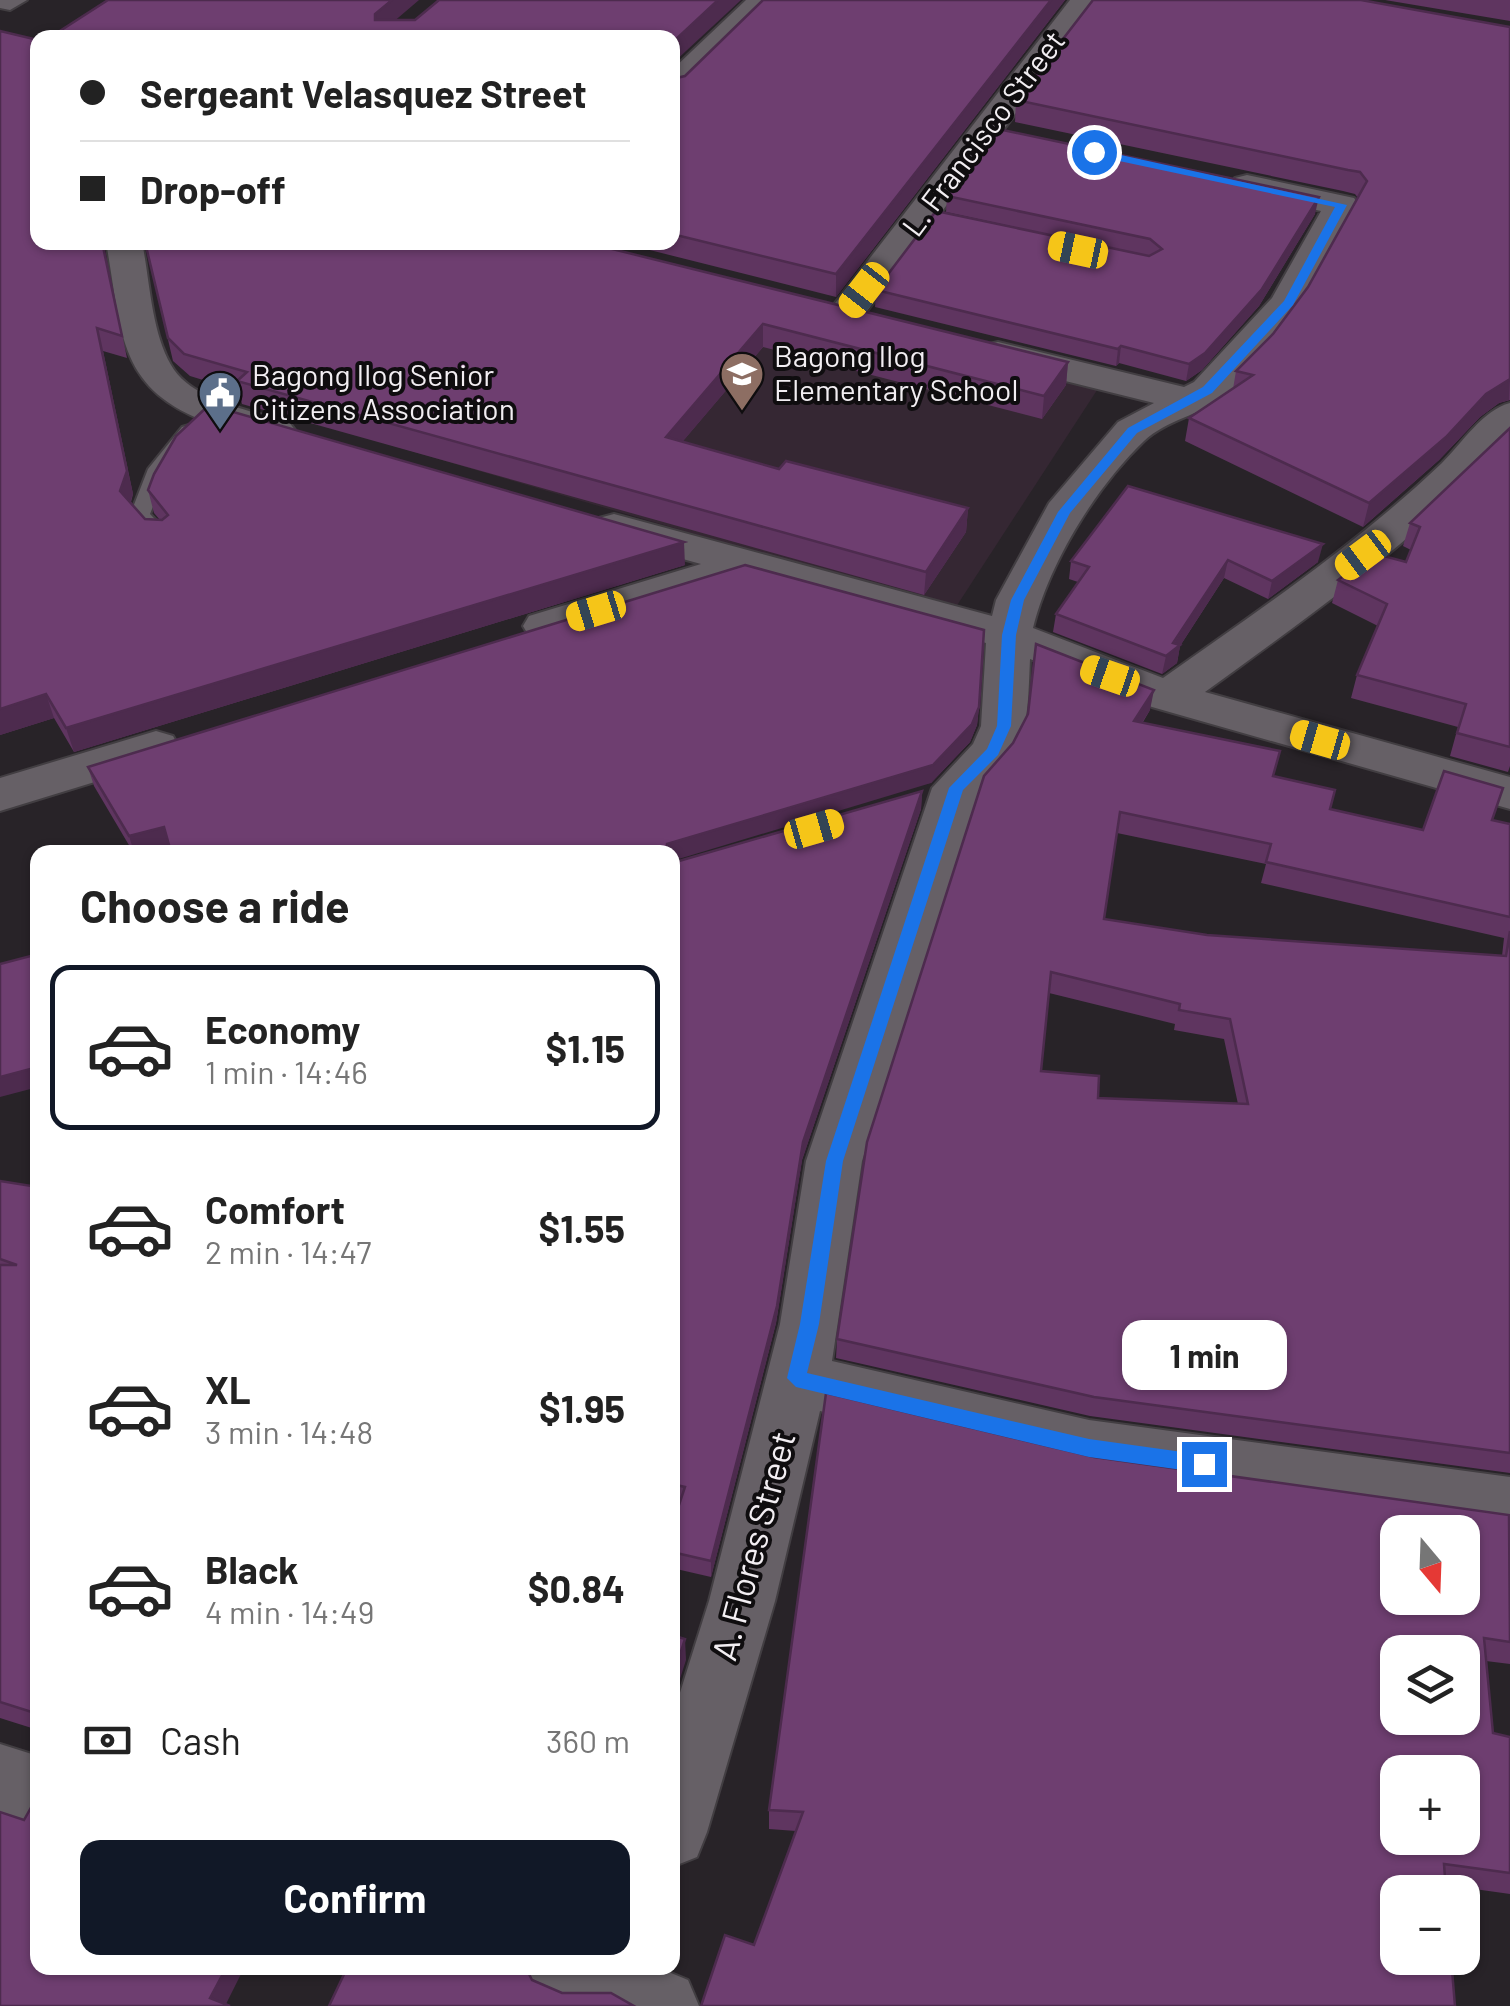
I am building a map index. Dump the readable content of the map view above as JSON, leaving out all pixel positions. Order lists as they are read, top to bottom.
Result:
{
  "streets": {
    "street": ["L. Francisco Street", "A. Flores Street"]
  },
  "places": {
    "school or university": ["Bagong Ilog Elementary School"],
    "public building": ["Bagong Ilog Senior Citizens Association"]
  },
  "north": "bottom",
  "page": {
    "banner": ["Sergeant Velasquez Street", "Drop-off"],
    "heading": "Choose a ride",
    "list": [
      {
        "name": "Economy",
        "note": "1 min · 14:46",
        "value": "$1.15"
      },
      {
        "name": "Comfort",
        "note": "2 min · 14:47",
        "value": "$1.55"
      },
      {
        "name": "XL",
        "note": "3 min · 14:48",
        "value": "$1.95"
      },
      {
        "name": "Black",
        "note": "4 min · 14:49",
        "value": "$0.84"
      }
    ],
    "bubble": "1 min",
    "map_buttons": ["+", "−"],
    "pay": ["Cash", "360 m"],
    "buttons": "Confirm"
  }
}
